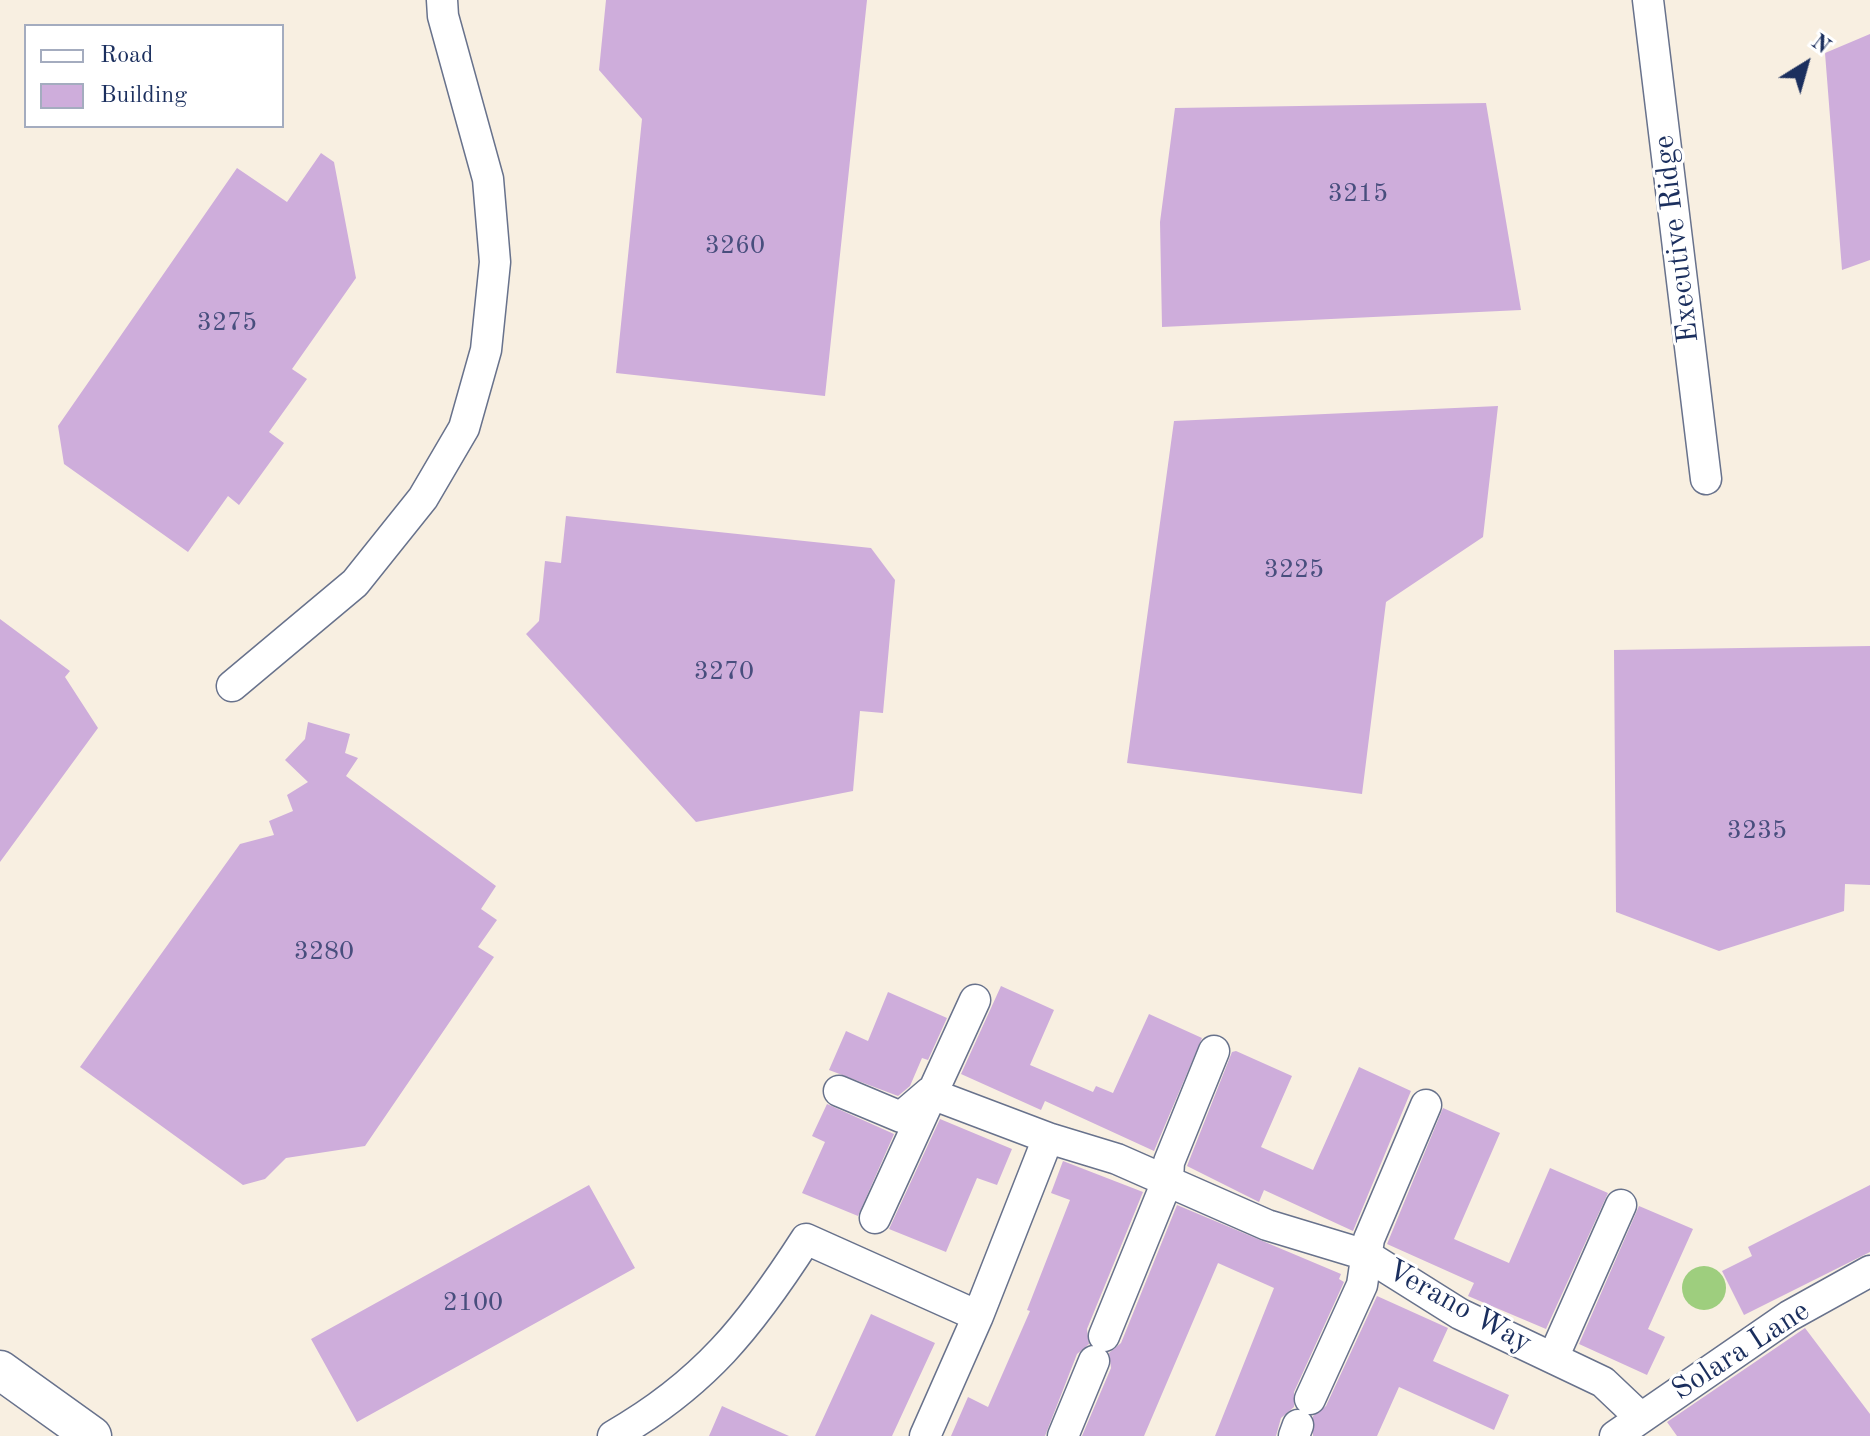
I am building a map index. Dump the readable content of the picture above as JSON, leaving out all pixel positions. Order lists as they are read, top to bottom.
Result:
{
  "streets": {
    "street": ["Executive Ridge", "Verano Way", "Solara Lane"]
  },
  "crossings": [
    ["Verano Way", "Solara Lane"]
  ],
  "house_numbers": [
    "3215",
    "3260",
    "3275",
    "3225",
    "3270",
    "3235",
    "3280",
    "2100"
  ],
  "legend": ["Road", "Building"],
  "north": "top right"
}
